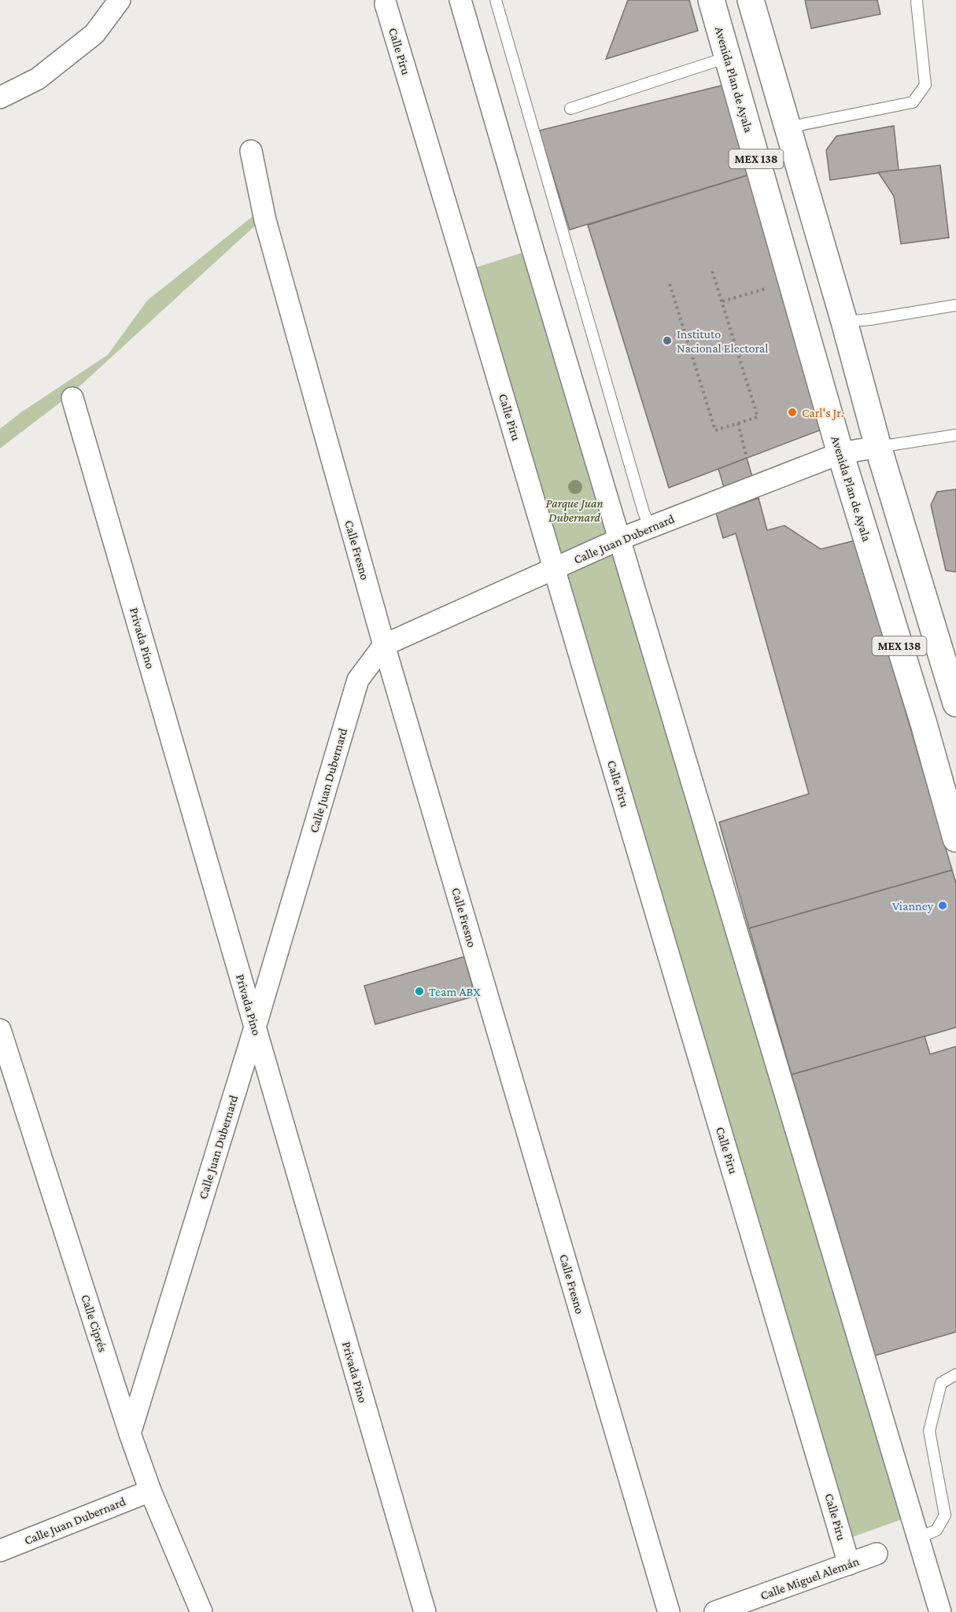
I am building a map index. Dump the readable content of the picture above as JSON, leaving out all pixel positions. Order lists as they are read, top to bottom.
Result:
{
  "streets": {
    "main road": ["Avenida Plan de Ayala", "MEX 138"],
    "street": [
      "Calle Piru",
      "Calle Juan Dubernard",
      "Calle Fresno",
      "Privada Pino",
      "Calle Ciprés",
      "Calle Miguel Alemán"
    ]
  },
  "crossings": [
    ["Calle Piru", "Calle Juan Dubernard"],
    ["Calle Piru", "Calle Miguel Alemán"],
    ["Avenida Plan de Ayala", "Calle Juan Dubernard"],
    ["MEX 138", "Calle Juan Dubernard"],
    ["Calle Juan Dubernard", "Calle Fresno"],
    ["Calle Juan Dubernard", "Privada Pino"],
    ["Calle Juan Dubernard", "Calle Ciprés"]
  ],
  "parks": ["Parque Juan Dubernard"],
  "places": [
    "Instituto Nacional Electoral",
    "Carl's Jr.",
    "Vianney",
    "Team ABX"
  ]
}
